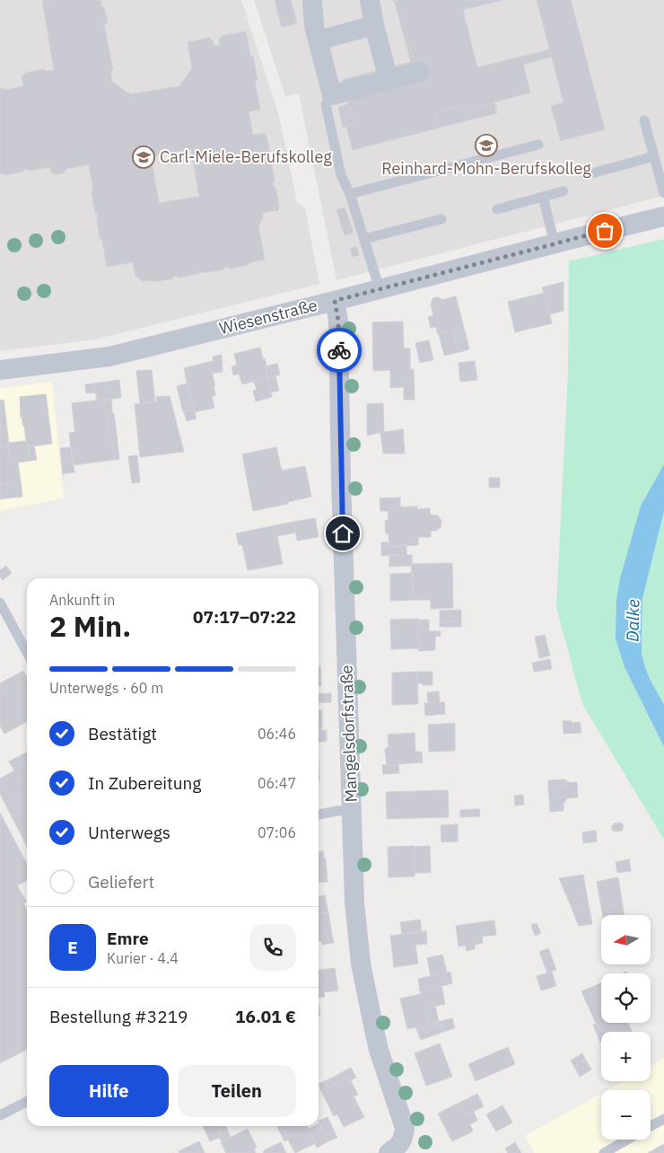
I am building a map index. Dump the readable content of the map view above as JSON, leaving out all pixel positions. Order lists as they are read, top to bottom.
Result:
{
  "streets": {
    "street": ["Wiesenstraße", "Mangelsdorfstraße"]
  },
  "crossings": [
    ["Wiesenstraße", "Mangelsdorfstraße"]
  ],
  "water": ["Dalke"],
  "places": {
    "school or university": ["Reinhard-Mohn-Berufskolleg", "Carl-Miele-Berufskolleg"]
  },
  "north": "left",
  "page": {
    "heading": ["2 Min.", "Ankunft in", "07:17–07:22"],
    "panel": [
      "Emre",
      "Kurier · 4.4",
      "Bestellung #3219",
      "16.01 €"
    ],
    "bar": "Unterwegs · 60 m",
    "list": [
      ["Bestätigt", "06:46"],
      ["In Zubereitung", "06:47"],
      ["Unterwegs", "07:06"],
      "Geliefert"
    ],
    "map_buttons": ["+", "−"],
    "round": "E",
    "buttons": ["Hilfe", "Teilen"]
  }
}
